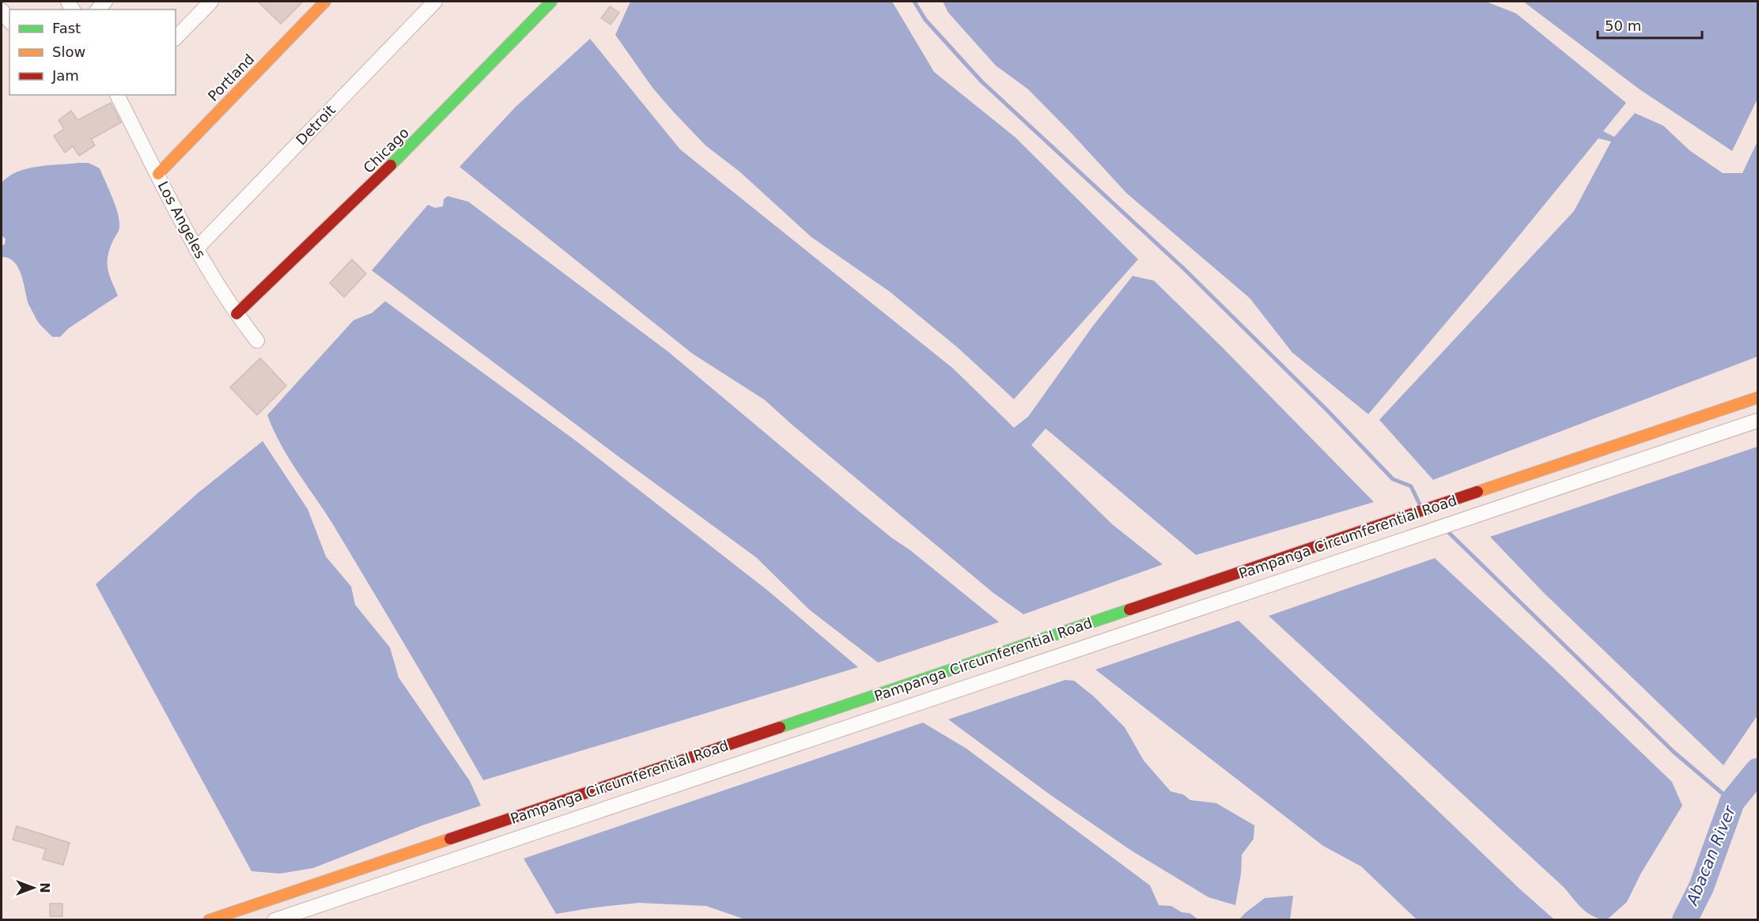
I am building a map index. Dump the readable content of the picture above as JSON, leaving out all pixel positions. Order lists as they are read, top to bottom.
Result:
{
  "streets": {
    "street": [
      "Portland",
      "Detroit",
      "Chicago",
      "Los Angeles",
      "Pampanga Circumferential Road"
    ]
  },
  "crossings": [
    ["Portland", "Los Angeles"],
    ["Detroit", "Los Angeles"],
    ["Chicago", "Los Angeles"]
  ],
  "water": ["Abacan River"],
  "legend": ["Fast", "Slow", "Jam"],
  "scale_bar": "50 m",
  "north": "right"
}
